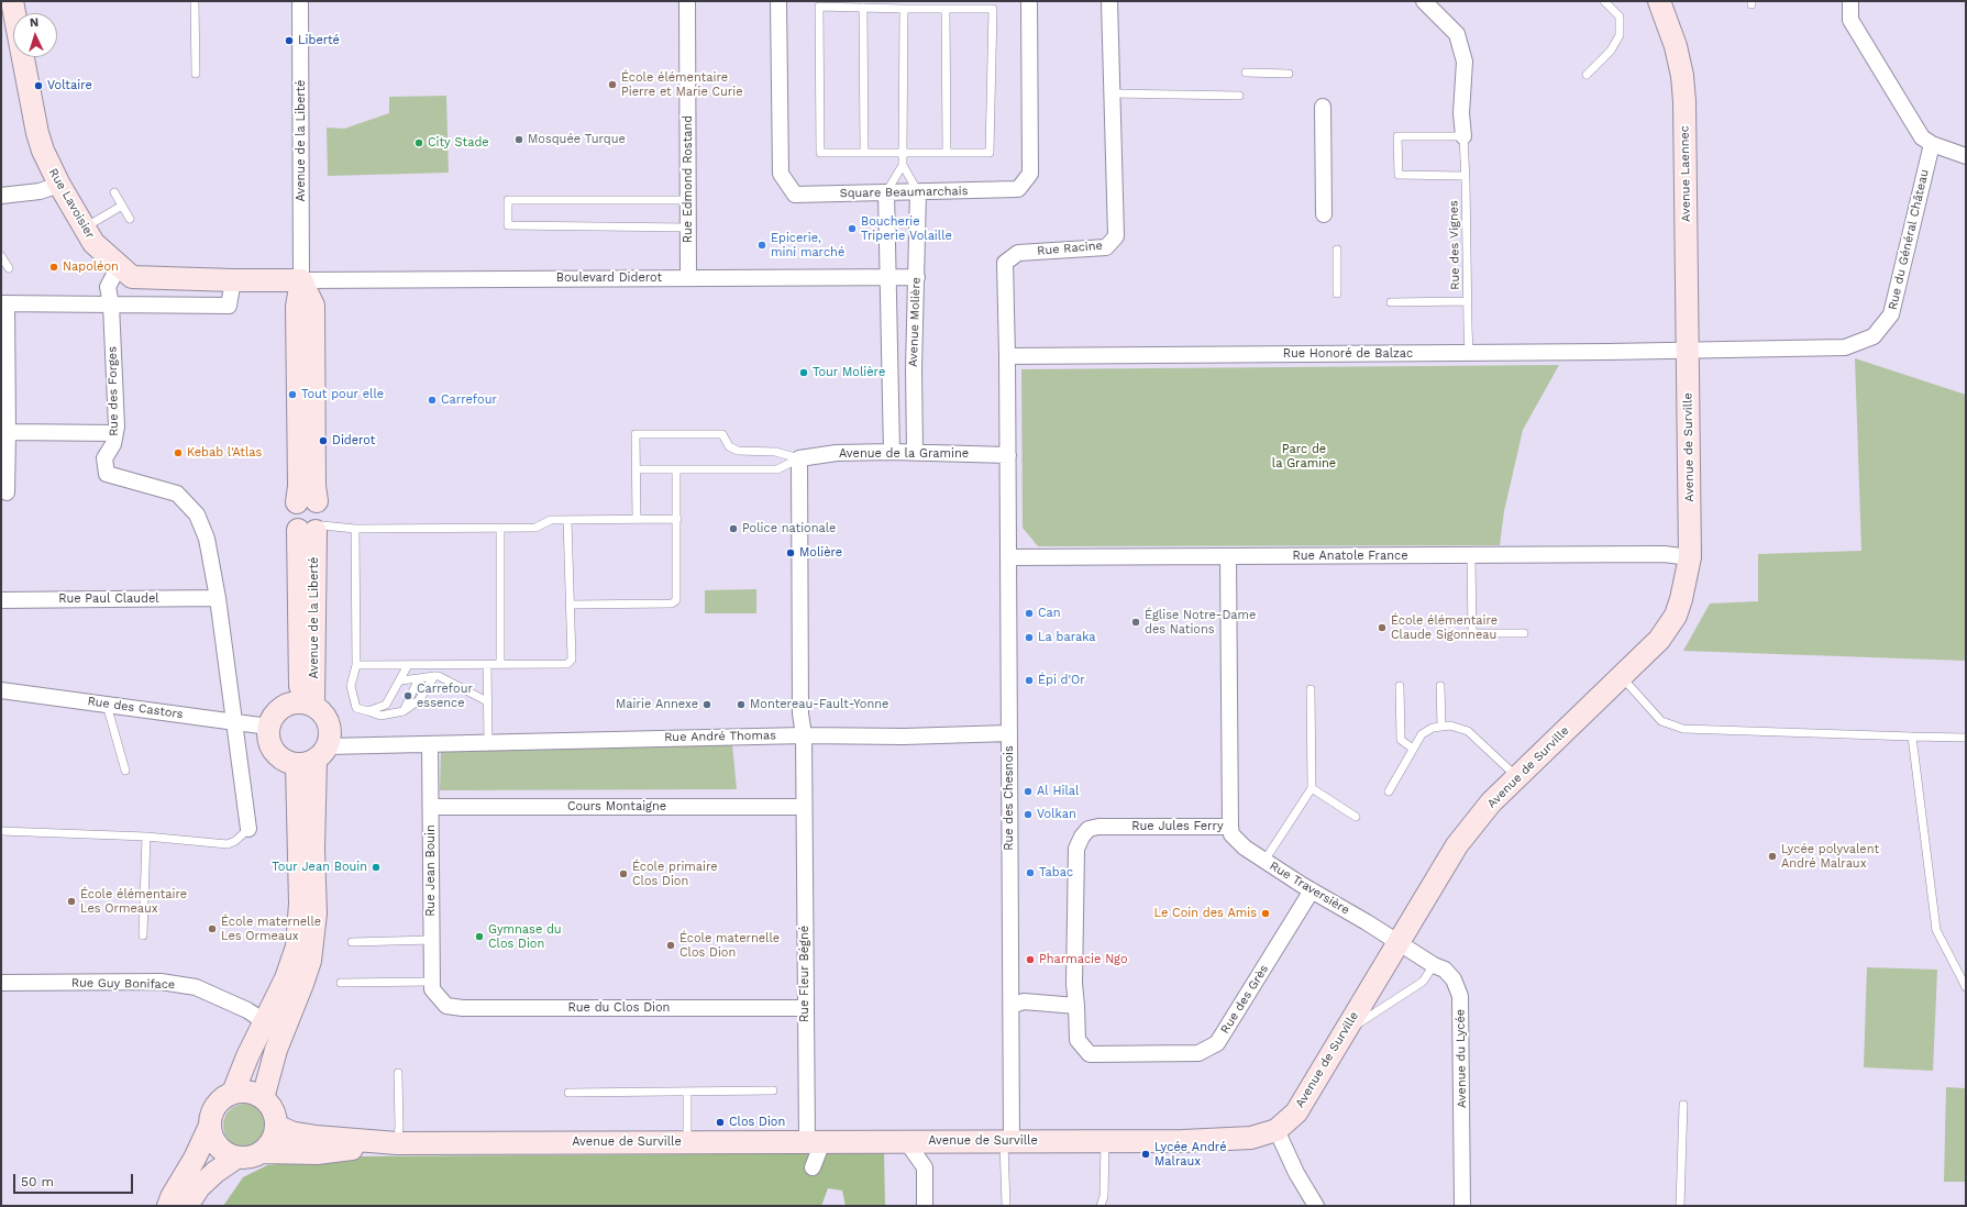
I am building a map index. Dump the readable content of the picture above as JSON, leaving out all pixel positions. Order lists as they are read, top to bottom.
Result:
{
  "streets": {
    "street": [
      "Avenue de la Liberté",
      "Avenue Laennec",
      "Rue Edmond Rostand",
      "Square Beaumarchais",
      "Rue Lavoisier",
      "Rue du Général Château",
      "Rue Racine",
      "Boulevard Diderot",
      "Avenue Molière",
      "Rue Honoré de Balzac",
      "Rue des Forges",
      "Avenue de Surville",
      "Avenue de la Gramine",
      "Rue Anatole France",
      "Rue Paul Claudel",
      "Rue des Castors",
      "Rue André Thomas",
      "Rue des Chesnois",
      "Cours Montaigne",
      "Rue Jules Ferry",
      "Rue Jean Bouin",
      "Rue Traversière",
      "Rue Fleur Bégné",
      "Rue Guy Boniface",
      "Rue des Grès",
      "Rue du Clos Dion",
      "Avenue du Lycée"
    ],
    "lane": ["Rue des Vignes"]
  },
  "crossings": [
    ["Avenue de la Liberté", "Rue Lavoisier"],
    ["Avenue de la Liberté", "Boulevard Diderot"],
    ["Avenue de la Liberté", "Rue des Castors"],
    ["Avenue de la Liberté", "Rue André Thomas"],
    ["Avenue Laennec", "Rue du Général Château"],
    ["Avenue Laennec", "Rue Honoré de Balzac"],
    ["Avenue Laennec", "Avenue de Surville"],
    ["Rue Edmond Rostand", "Boulevard Diderot"],
    ["Square Beaumarchais", "Avenue Molière"],
    ["Rue Lavoisier", "Boulevard Diderot"],
    ["Rue Lavoisier", "Rue des Forges"],
    ["Rue du Général Château", "Rue Honoré de Balzac"],
    ["Rue du Général Château", "Avenue de Surville"],
    ["Rue des Vignes", "Rue Honoré de Balzac"],
    ["Rue Racine", "Rue Honoré de Balzac"],
    ["Rue Racine", "Avenue de la Gramine"],
    ["Rue Racine", "Rue des Chesnois"],
    ["Boulevard Diderot", "Avenue Molière"],
    ["Avenue Molière", "Avenue de la Gramine"],
    ["Rue Honoré de Balzac", "Avenue de Surville"],
    ["Rue des Forges", "Rue Paul Claudel"],
    ["Avenue de Surville", "Rue Anatole France"],
    ["Avenue de Surville", "Rue des Chesnois"],
    ["Avenue de Surville", "Rue Traversière"],
    ["Avenue de Surville", "Rue Fleur Bégné"],
    ["Avenue de Surville", "Avenue du Lycée"],
    ["Avenue de la Gramine", "Rue des Chesnois"],
    ["Avenue de la Gramine", "Rue Fleur Bégné"],
    ["Rue Anatole France", "Rue des Chesnois"],
    ["Rue Anatole France", "Rue Jules Ferry"],
    ["Rue des Castors", "Rue André Thomas"],
    ["Rue André Thomas", "Rue des Chesnois"],
    ["Rue André Thomas", "Rue Jean Bouin"],
    ["Rue André Thomas", "Rue Fleur Bégné"],
    ["Cours Montaigne", "Rue Jean Bouin"],
    ["Cours Montaigne", "Rue Fleur Bégné"],
    ["Rue Jules Ferry", "Rue Traversière"],
    ["Rue Jules Ferry", "Rue des Grès"],
    ["Rue Jean Bouin", "Rue du Clos Dion"],
    ["Rue Traversière", "Rue des Grès"],
    ["Rue Traversière", "Avenue du Lycée"],
    ["Rue Fleur Bégné", "Rue du Clos Dion"]
  ],
  "parks": ["Parc de la Gramine"],
  "places": [
    "Liberté",
    "École élémentaire Pierre et Marie Curie",
    "Voltaire",
    "Mosquée Turque",
    "City Stade",
    "Boucherie Triperie Volaille",
    "Epicerie, mini marché",
    "Napoléon",
    "Tour Molière",
    "Tout pour elle",
    "Carrefour",
    "Diderot",
    "Kebab l'Atlas",
    "Police nationale",
    "Molière",
    "Can",
    "Église Notre-Dame des Nations",
    "École élémentaire Claude Sigonneau",
    "La baraka",
    "Épi d'Or",
    "Carrefour essence",
    "Mairie Annexe",
    "Montereau-Fault-Yonne",
    "Al Hilal",
    "Volkan",
    "Lycée polyvalent André Malraux",
    "Tour Jean Bouin",
    "Tabac",
    "École primaire Clos Dion",
    "École élémentaire Les Ormeaux",
    "Le Coin des Amis",
    "École maternelle Les Ormeaux",
    "Gymnase du Clos Dion",
    "École maternelle Clos Dion",
    "Pharmacie Ngo",
    "Clos Dion",
    "Lycée André Malraux"
  ],
  "scale_bar": "50 m",
  "north": "top"
}
